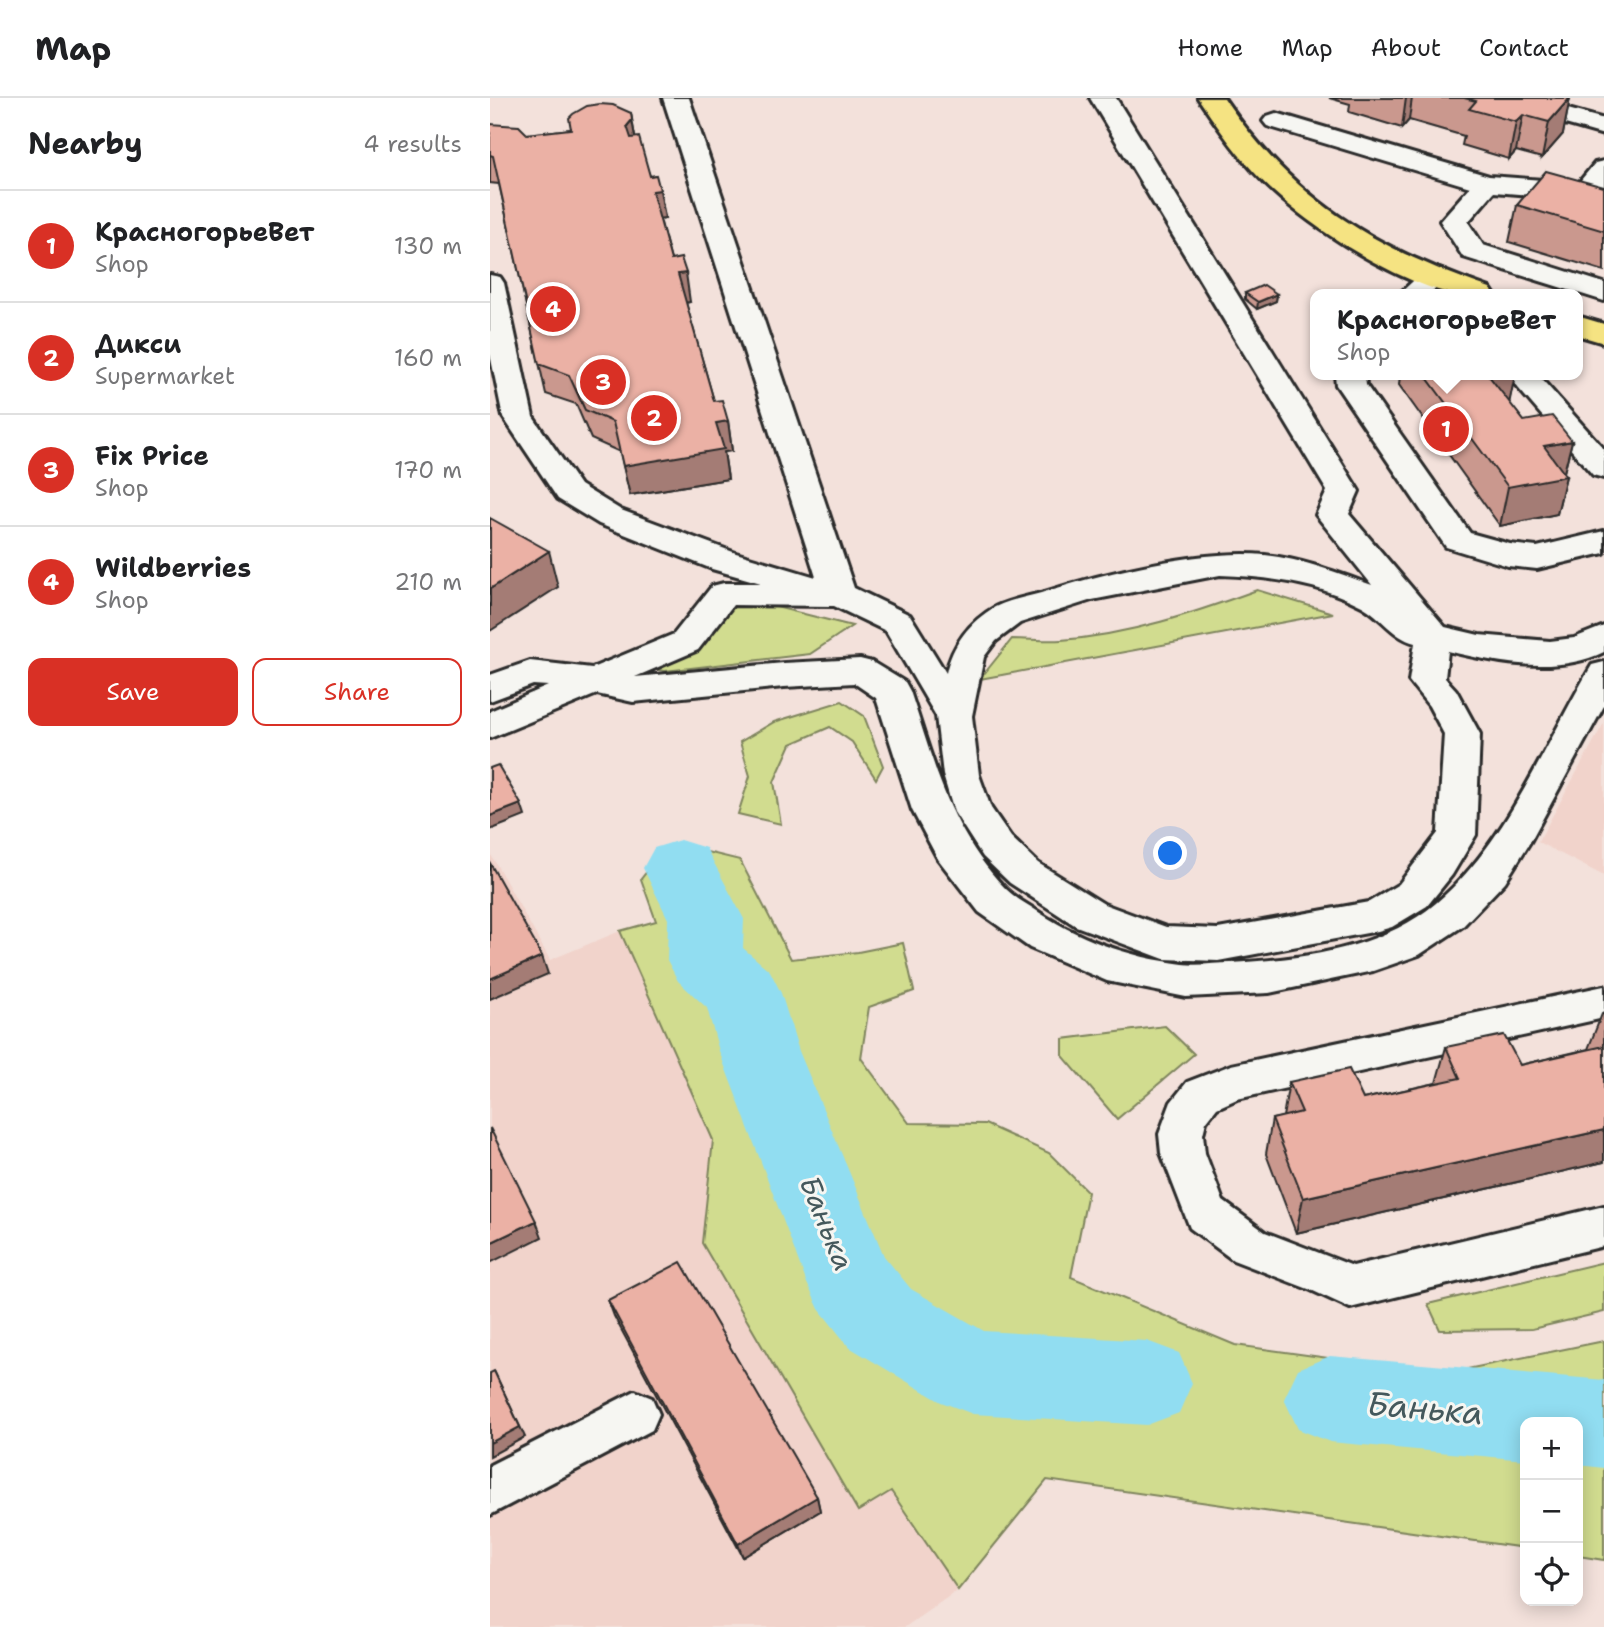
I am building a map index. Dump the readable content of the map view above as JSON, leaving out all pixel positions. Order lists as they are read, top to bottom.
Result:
{
  "water": ["Банька"],
  "page": {
    "header": "Map",
    "nav": [
      "Home",
      "Map",
      "About",
      "Contact"
    ],
    "heading": ["Nearby", "4 results"],
    "list": [
      {
        "mark": "1",
        "name": "КрасногорьеВет",
        "note": "Shop",
        "value": "130 m"
      },
      {
        "mark": "2",
        "name": "Дикси",
        "note": "Supermarket",
        "value": "160 m"
      },
      {
        "mark": "3",
        "name": "Fix Price",
        "note": "Shop",
        "value": "170 m"
      },
      {
        "mark": "4",
        "name": "Wildberries",
        "note": "Shop",
        "value": "210 m"
      }
    ],
    "pins": [
      "4",
      "3",
      "2",
      "1"
    ],
    "popup": ["КрасногорьеВет", "Shop"],
    "buttons": ["Save", "Share"],
    "map_buttons": ["+", "−"]
  }
}
